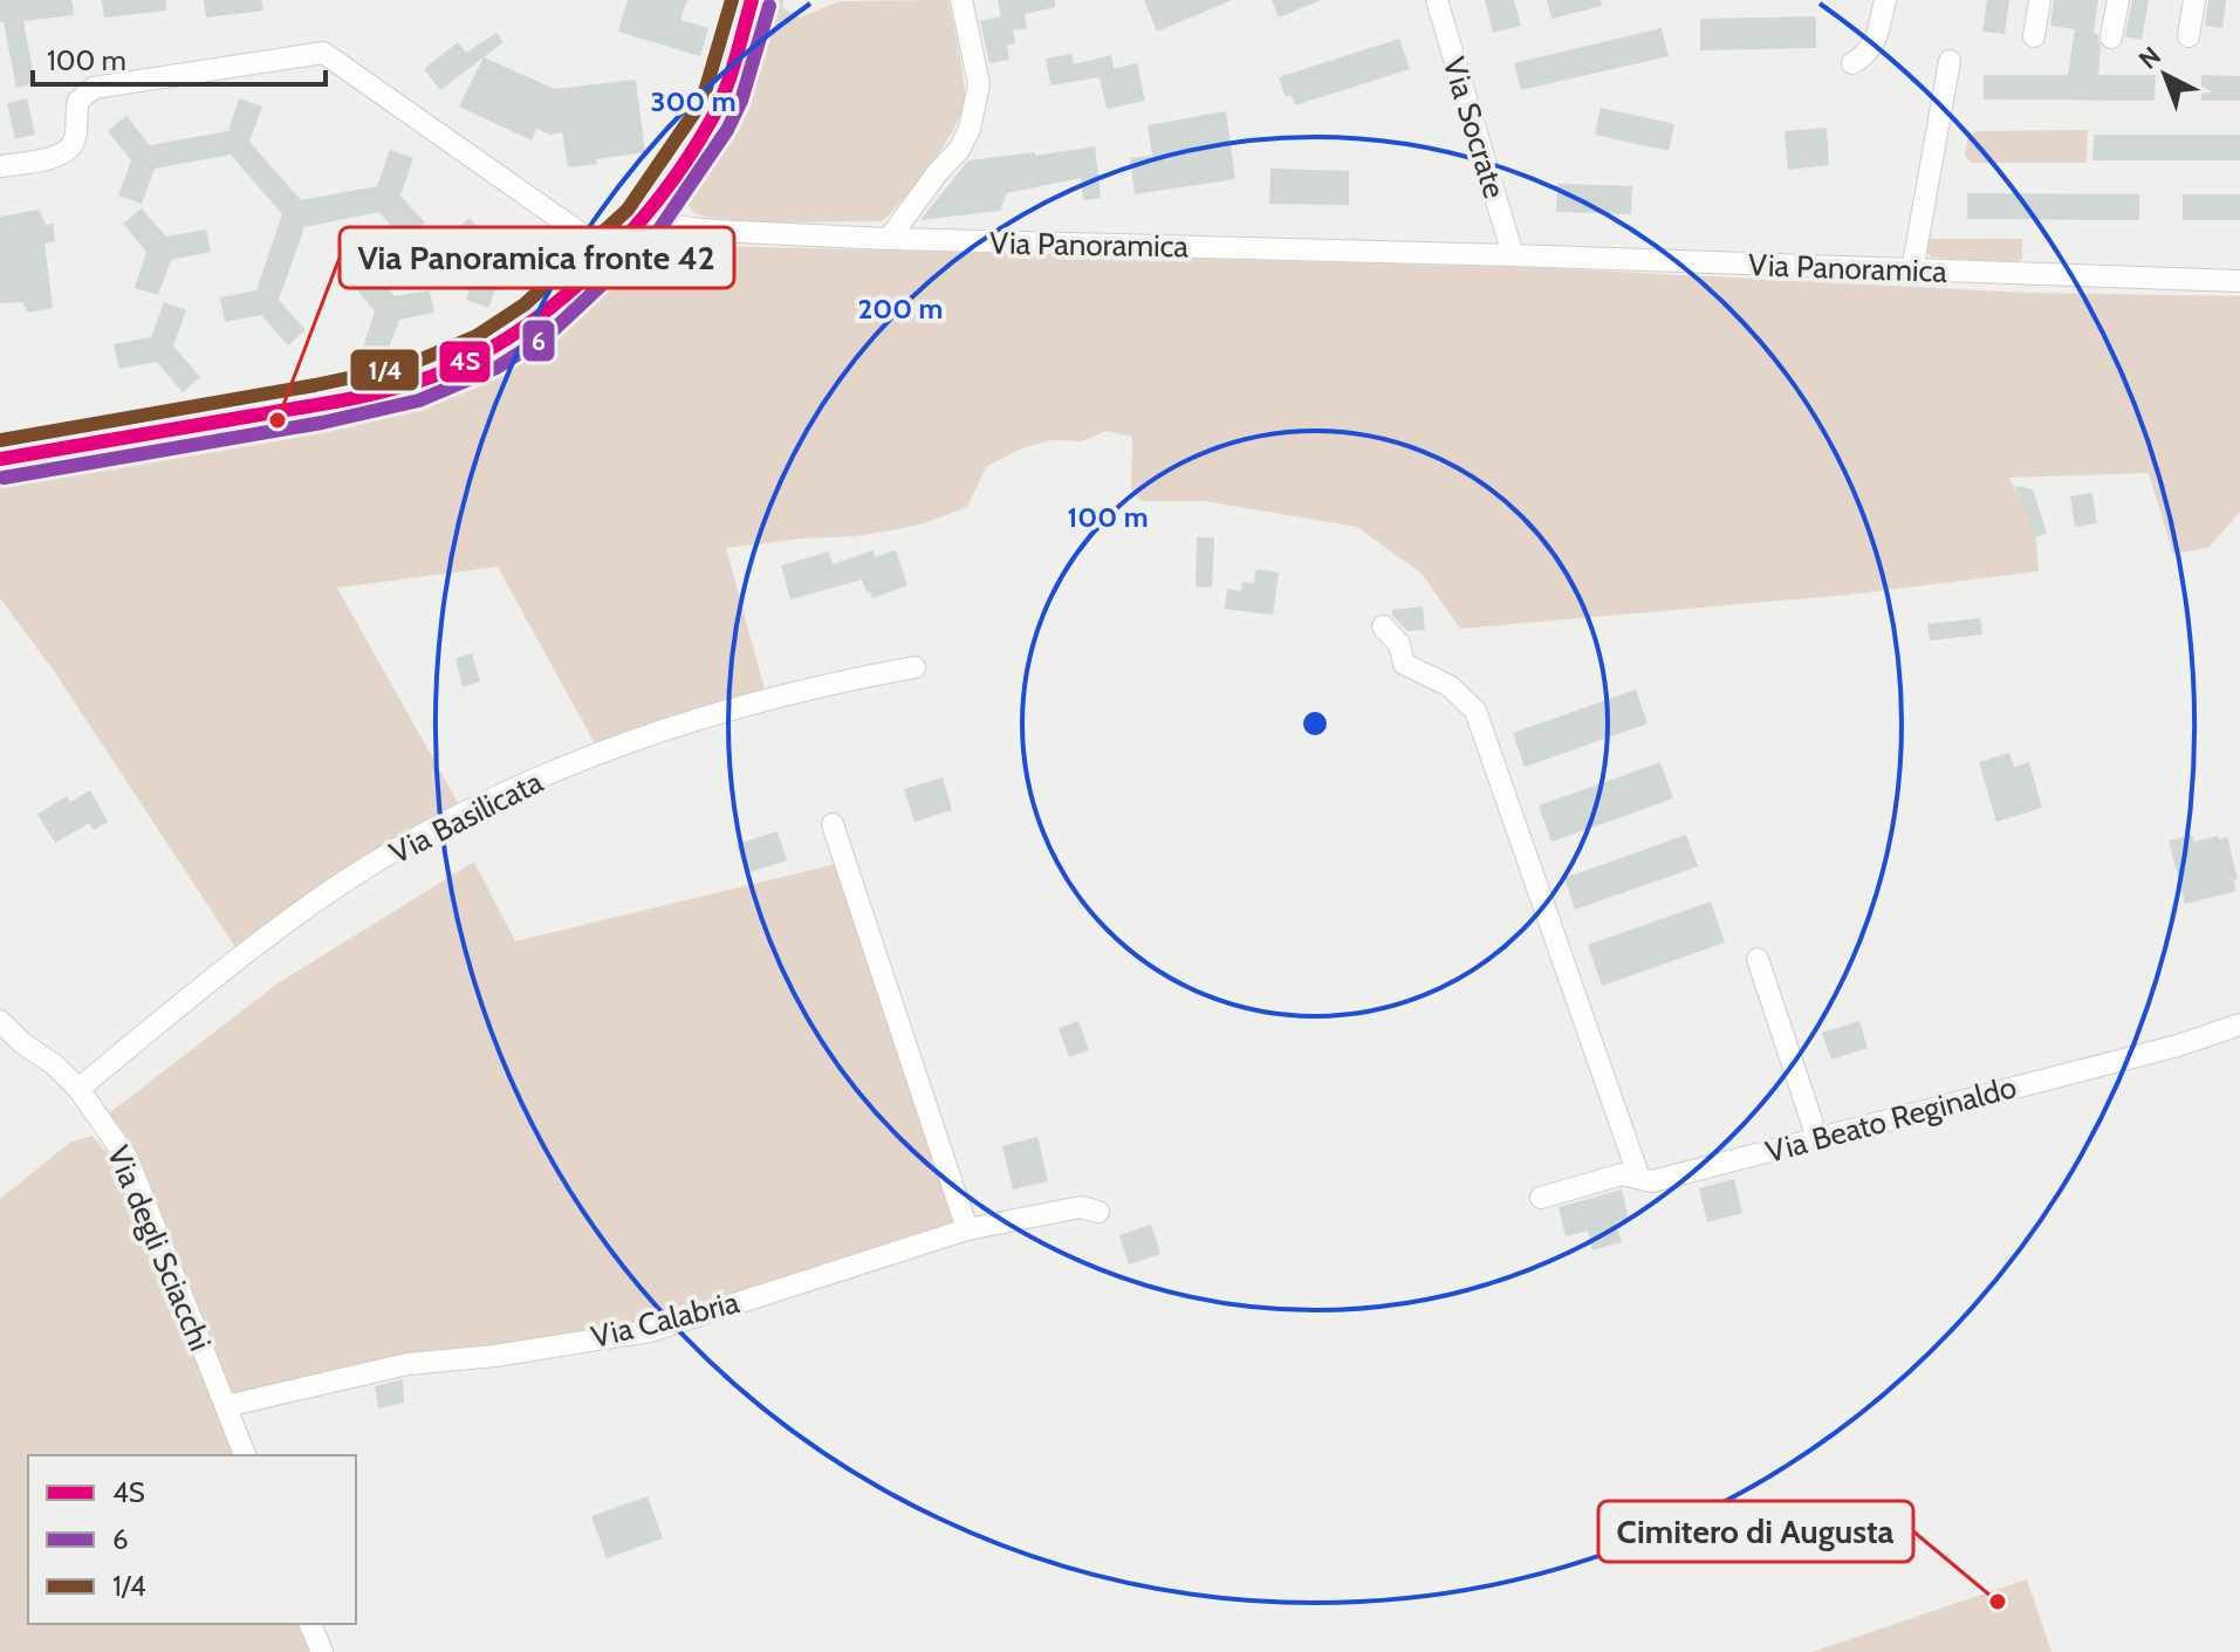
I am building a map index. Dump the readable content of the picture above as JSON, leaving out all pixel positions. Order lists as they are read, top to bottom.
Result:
{
  "streets": {
    "street": [
      "Via Socrate",
      "Via Panoramica",
      "Via Basilicata",
      "Via Beato Reginaldo",
      "Via degli Sciacchi",
      "Via Calabria"
    ]
  },
  "crossings": [
    ["Via Socrate", "Via Panoramica"],
    ["Via Basilicata", "Via degli Sciacchi"],
    ["Via degli Sciacchi", "Via Calabria"]
  ],
  "places": ["Via Panoramica fronte 42", "Cimitero di Augusta"],
  "lines": ["transit line 4S", "transit line 1/4", "transit line 6"],
  "legend": ["4S", "6", "1/4"],
  "scale_bar": "100 m",
  "north": "top left",
  "rings": ["300 m", "200 m", "100 m"]
}
